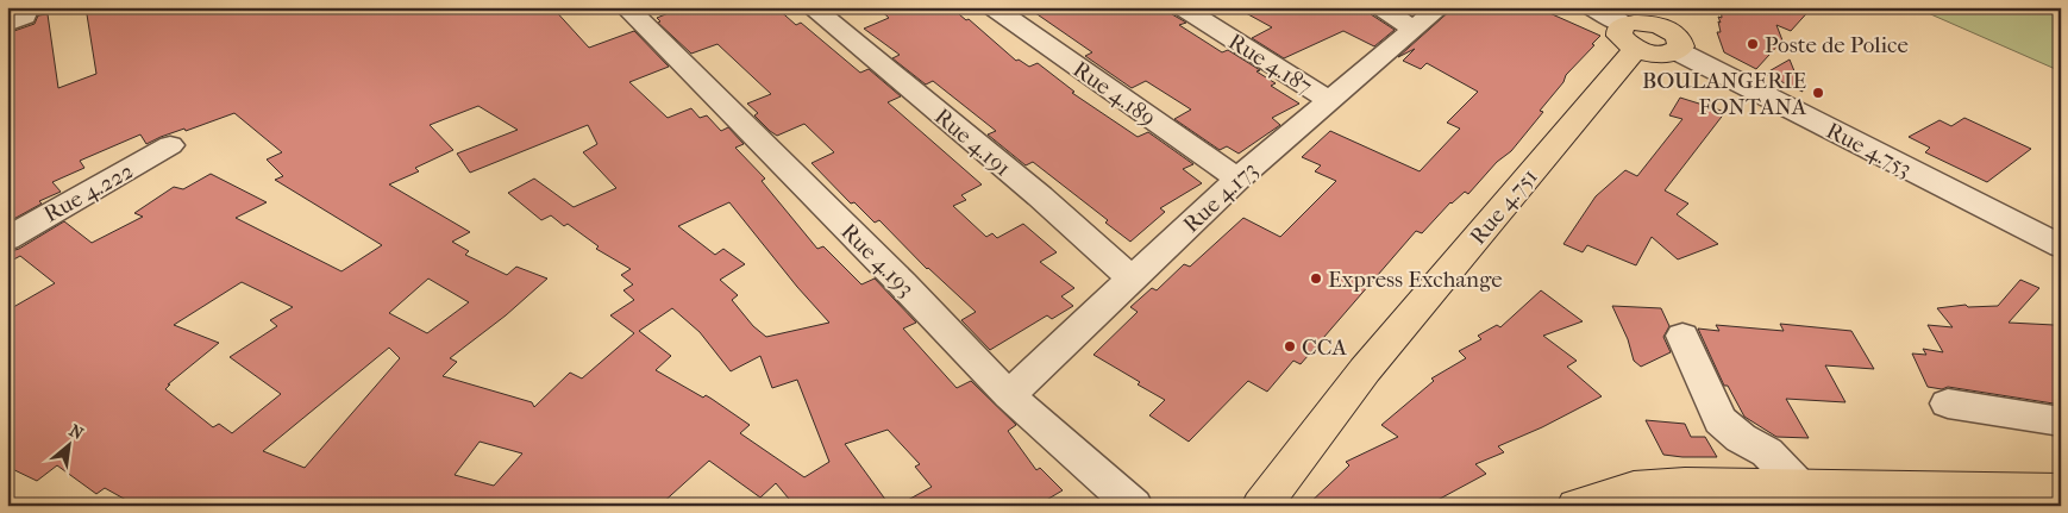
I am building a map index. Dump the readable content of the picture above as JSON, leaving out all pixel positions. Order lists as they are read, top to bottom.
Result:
{
  "streets": {
    "main road": ["Rue 4.751"],
    "street": [
      "Rue 4.187",
      "Rue 4.189",
      "Rue 4.191",
      "Rue 4.753",
      "Rue 4.222",
      "Rue 4.173",
      "Rue 4.193"
    ]
  },
  "crossings": [
    ["Rue 4.187", "Rue 4.173"],
    ["Rue 4.189", "Rue 4.173"],
    ["Rue 4.191", "Rue 4.173"],
    ["Rue 4.173", "Rue 4.193"]
  ],
  "places": [
    "Poste de Police",
    "BOULANGERIE FONTANA",
    "Express Exchange",
    "CCA"
  ],
  "north": "top right"
}
